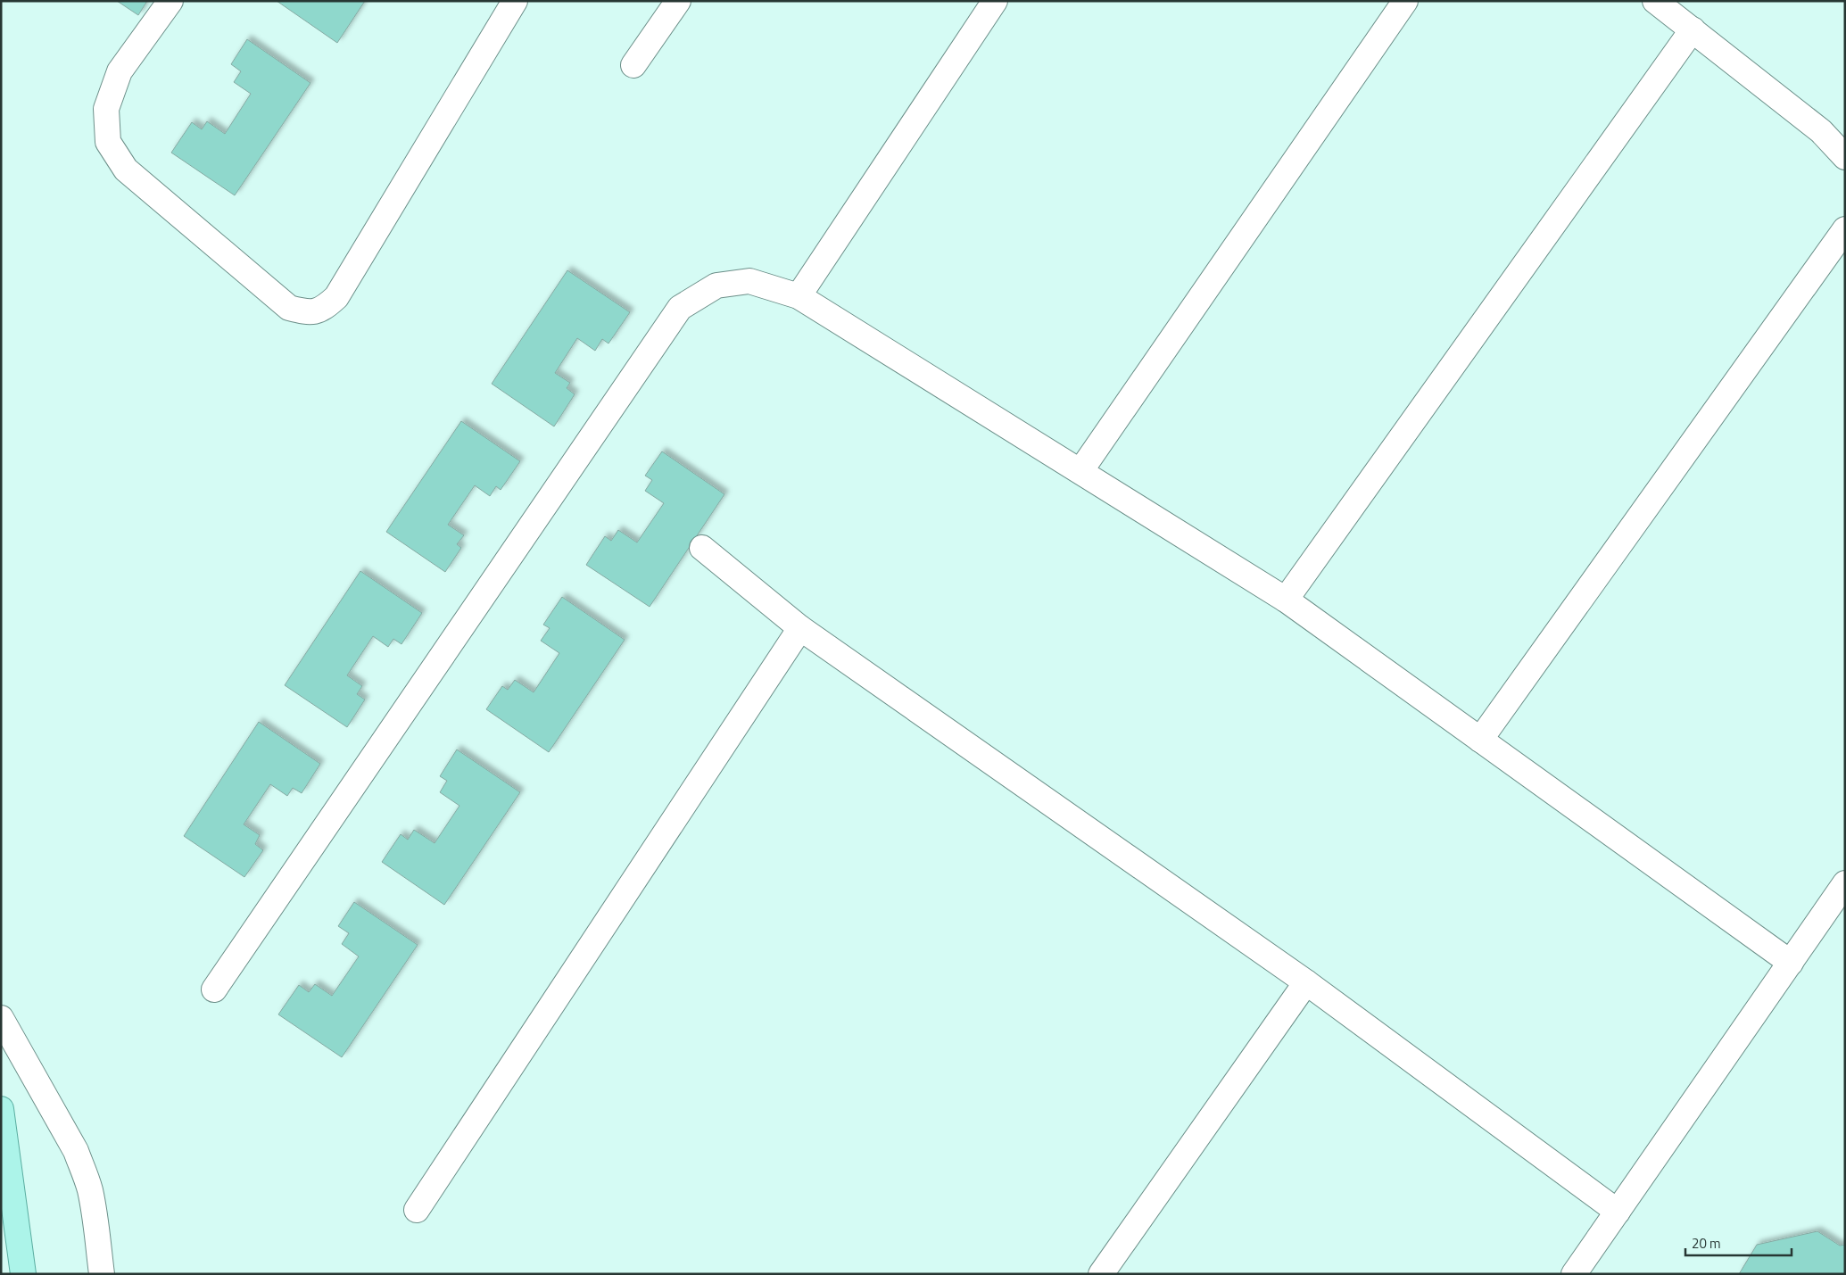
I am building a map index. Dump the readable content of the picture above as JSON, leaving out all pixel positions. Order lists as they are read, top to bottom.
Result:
{
  "scale_bar": "20 m"
}
